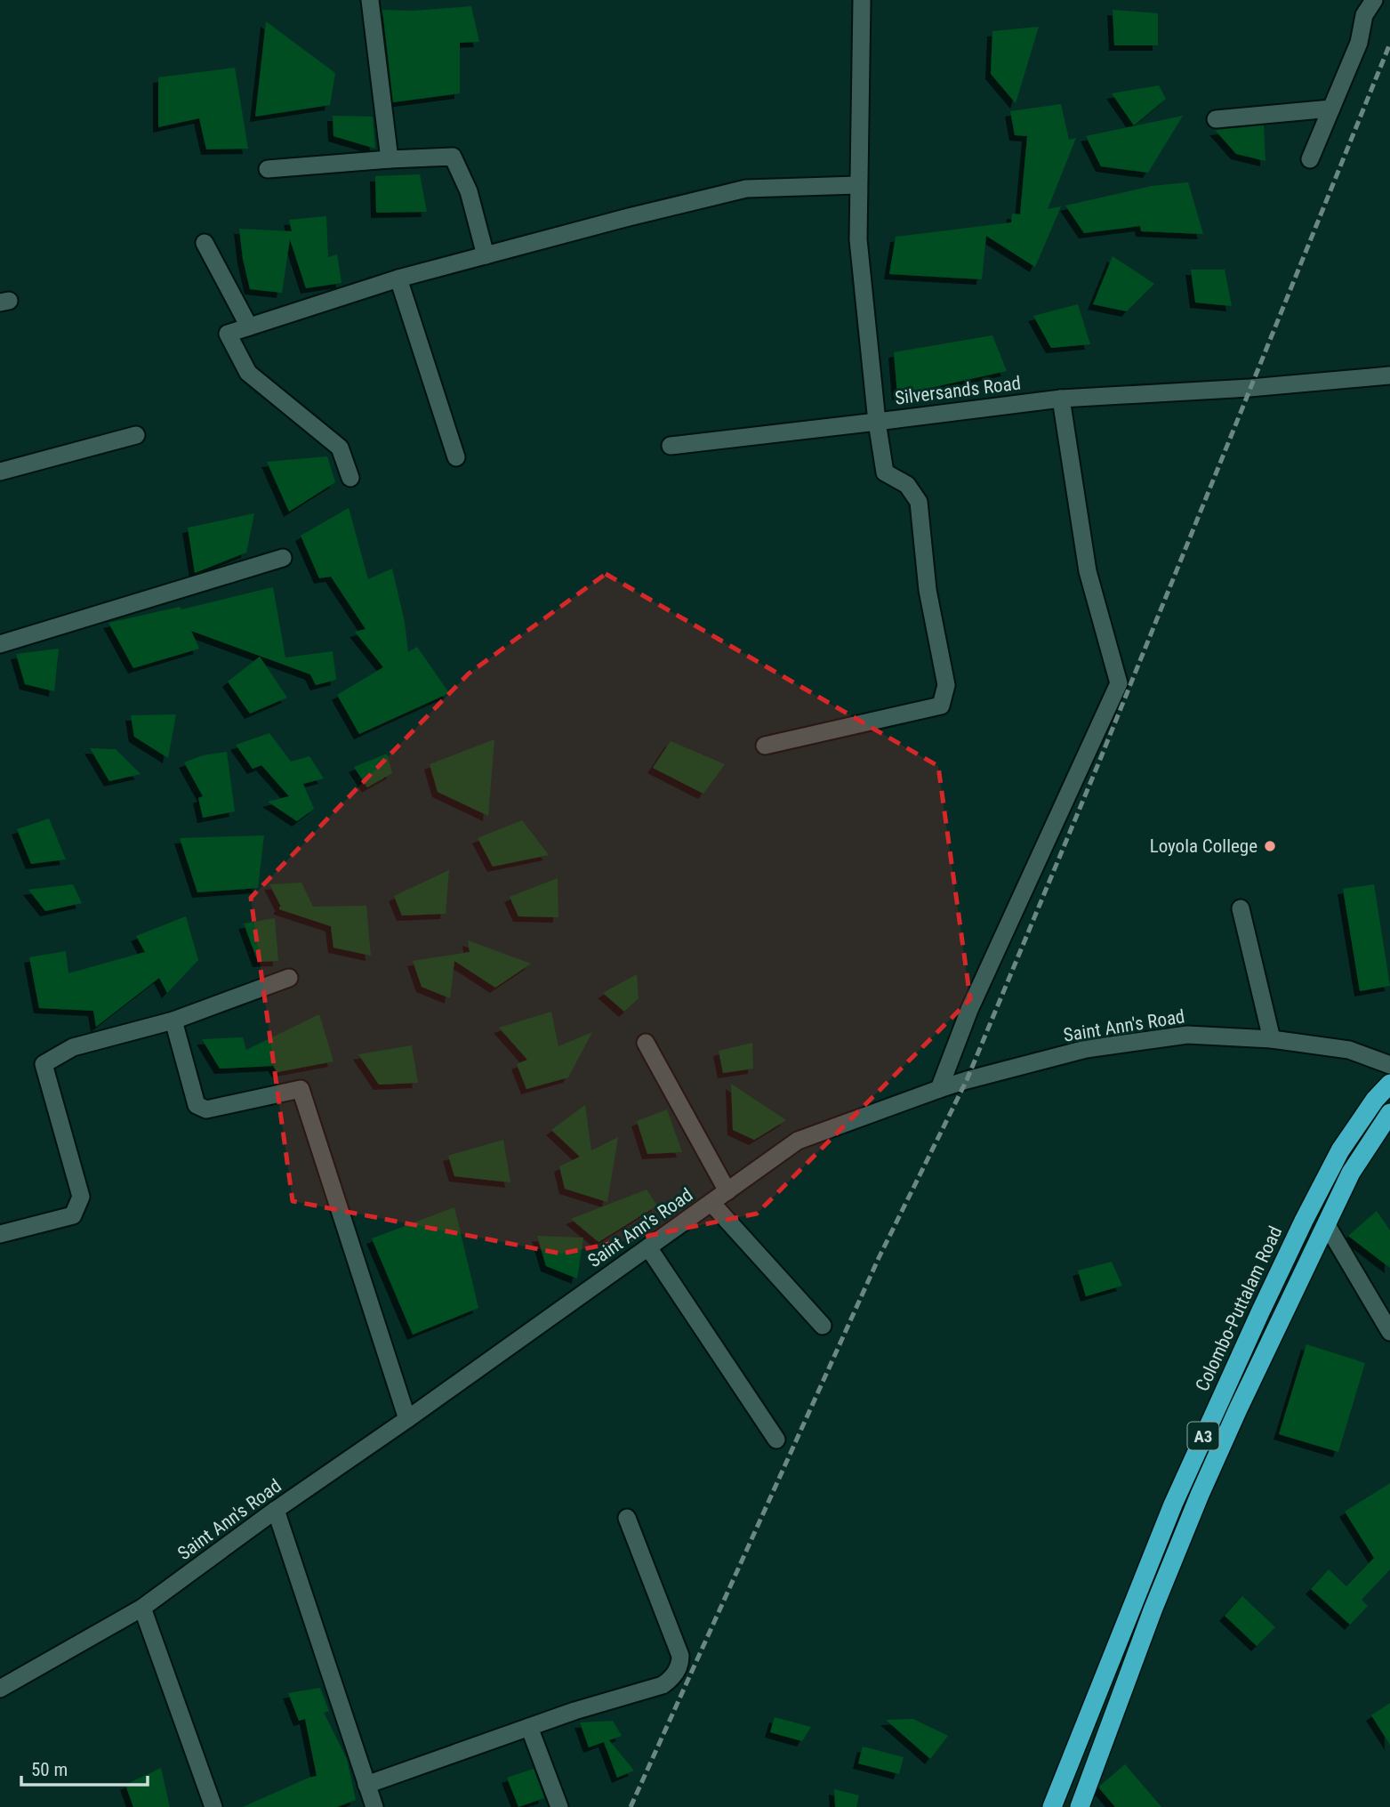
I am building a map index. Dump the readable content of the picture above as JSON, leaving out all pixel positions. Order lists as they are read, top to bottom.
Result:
{
  "streets": {
    "highway": ["Colombo-Puttalam Road", "A3"],
    "street": ["Silversands Road", "Saint Ann's Road"]
  },
  "places": ["Loyola College"],
  "scale_bar": "50 m"
}
